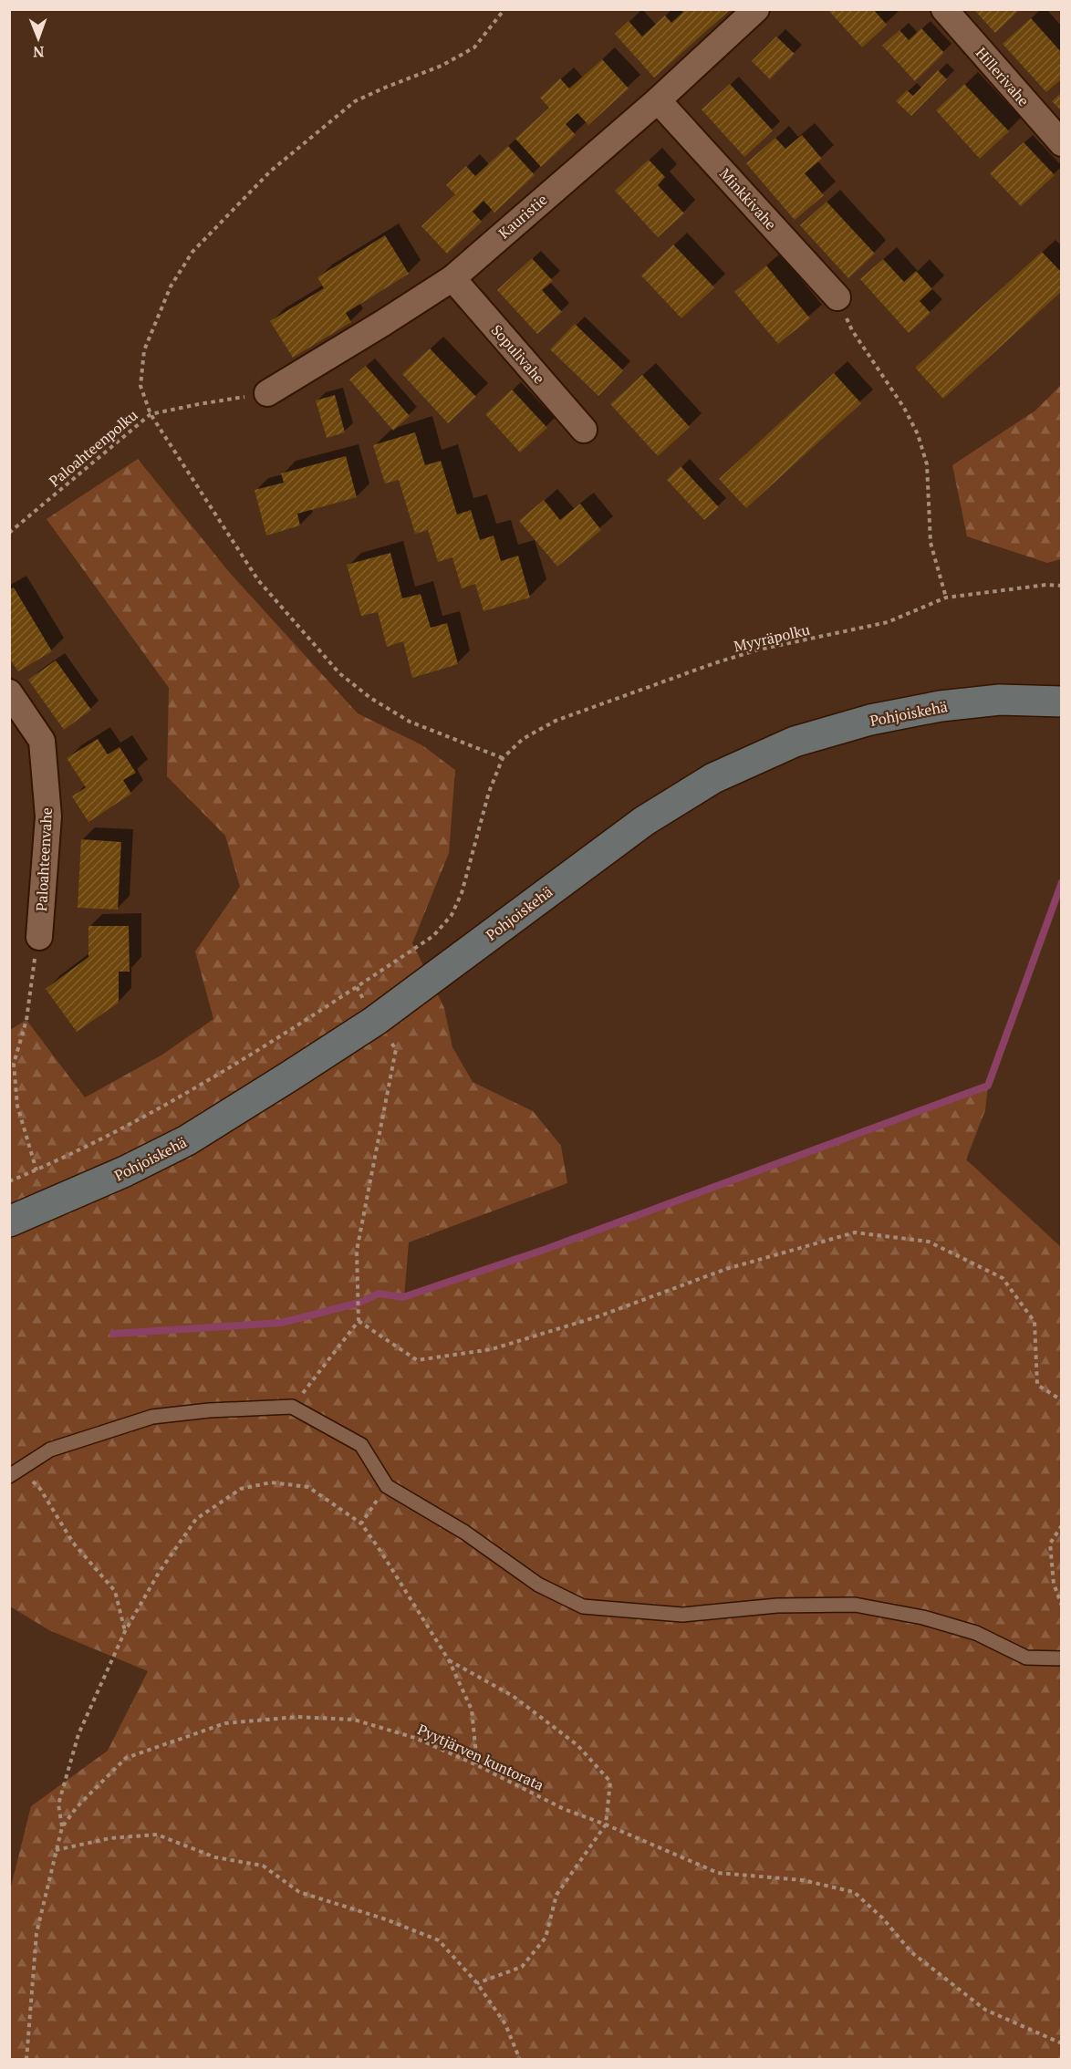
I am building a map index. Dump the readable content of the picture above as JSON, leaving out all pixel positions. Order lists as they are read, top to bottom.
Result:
{
  "streets": {
    "main road": ["Pohjoiskehä"],
    "street": [
      "Hillerivahe",
      "Minkkivahe",
      "Kauristie",
      "Sopulivahe",
      "Paloahteenvahe"
    ],
    "path": ["Paloahteenpolku", "Myyräpolku", "Pyytjärven kuntorata"]
  },
  "crossings": [
    ["Minkkivahe", "Kauristie"],
    ["Kauristie", "Sopulivahe"],
    ["Kauristie", "Paloahteenpolku"]
  ],
  "north": "bottom"
}
